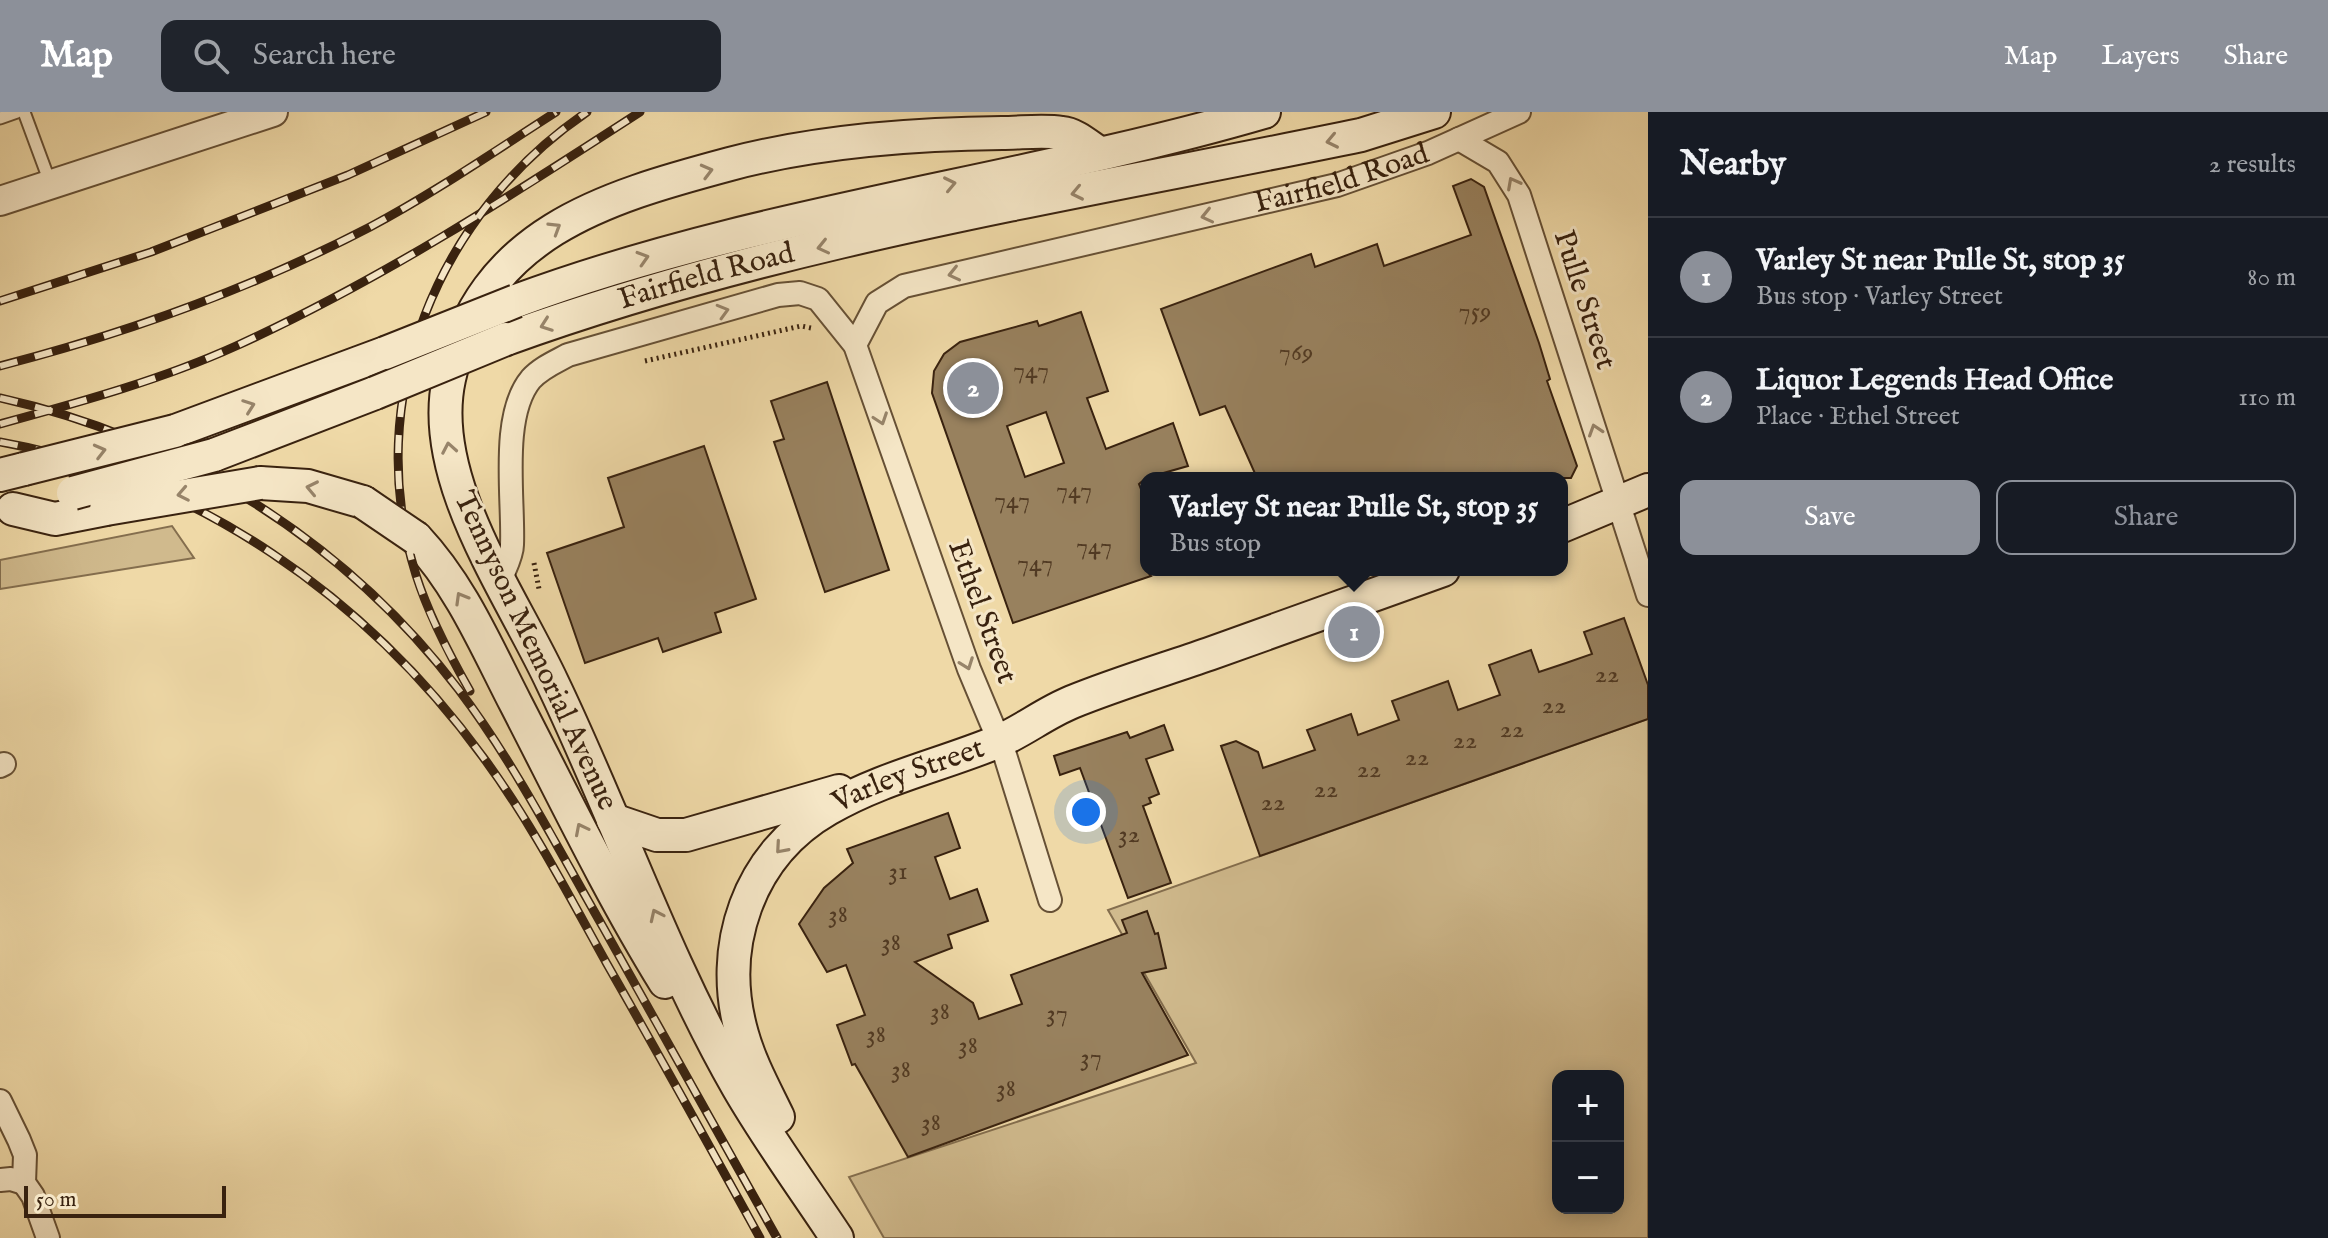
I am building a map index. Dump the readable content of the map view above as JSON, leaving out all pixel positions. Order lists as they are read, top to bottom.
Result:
{
  "streets": {
    "main road": ["Fairfield Road", "Tennyson Memorial Avenue", "Varley Street"],
    "street": ["Pulle Street", "Ethel Street"]
  },
  "crossings": [
    ["Fairfield Road", "Pulle Street"],
    ["Fairfield Road", "Ethel Street"],
    ["Fairfield Road", "Tennyson Memorial Avenue"],
    ["Ethel Street", "Varley Street"],
    ["Tennyson Memorial Avenue", "Varley Street"]
  ],
  "one_way": ["Pulle Street", "Ethel Street", "Varley Street"],
  "house_numbers": [
    "759",
    "769",
    "747",
    "747",
    "747",
    "747",
    "747",
    "22",
    "22",
    "22",
    "22",
    "22",
    "22",
    "22",
    "22",
    "32",
    "31",
    "38",
    "38",
    "38",
    "37",
    "38",
    "38",
    "37",
    "38",
    "38",
    "38"
  ],
  "scale_bar": "50 m",
  "page": {
    "header": "Map",
    "search": "Search here",
    "nav": ["Map", "Layers", "Share"],
    "heading": ["Nearby", "2 results"],
    "list": [
      {
        "mark": "1",
        "name": "Varley St near Pulle St, stop 35",
        "note": "Bus stop · Varley Street",
        "value": "80 m"
      },
      {
        "mark": "2",
        "name": "Liquor Legends Head Office",
        "note": "Place · Ethel Street",
        "value": "110 m"
      }
    ],
    "pins": ["2", "1"],
    "buttons": ["Save", "Share"],
    "popup": ["Varley St near Pulle St, stop 35", "Bus stop"],
    "map_buttons": ["+", "−"],
    "scale": "50 m"
  }
}
